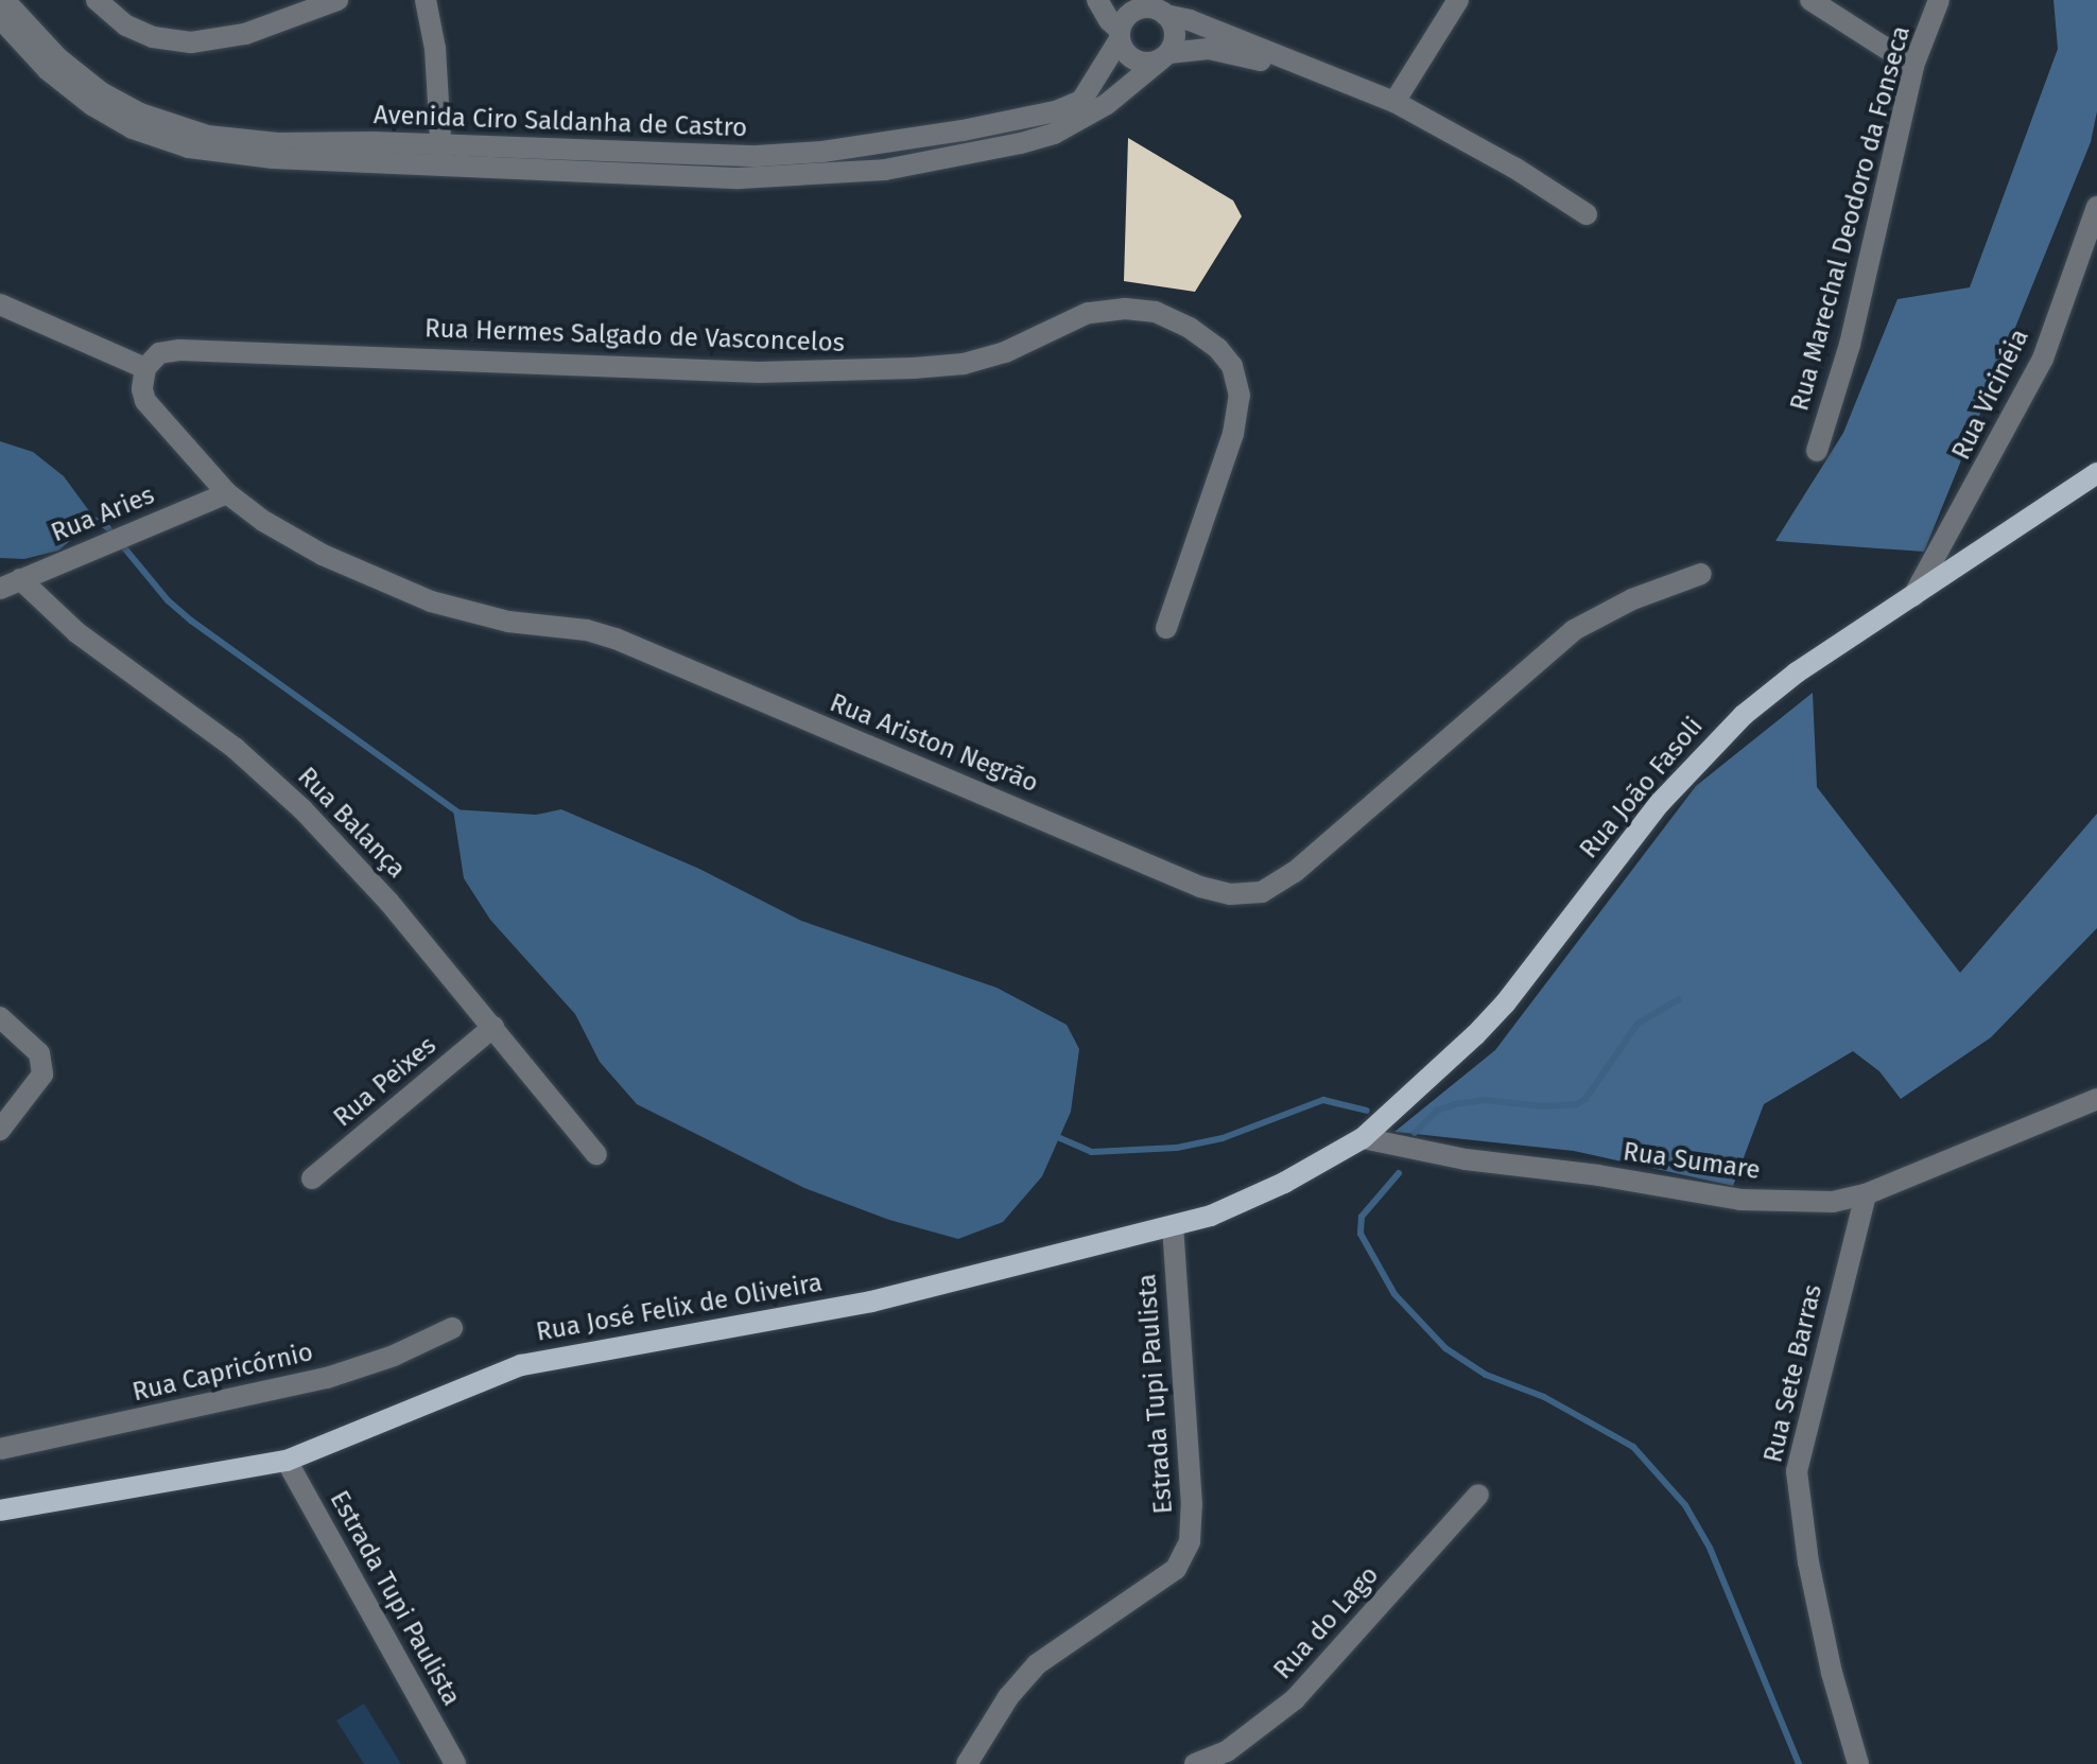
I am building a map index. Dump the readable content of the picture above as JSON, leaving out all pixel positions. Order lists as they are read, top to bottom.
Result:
{
  "streets": {
    "main road": ["Rua João Fasoli", "Rua José Felix de Oliveira"],
    "street": [
      "Avenida Ciro Saldanha de Castro",
      "Rua Marechal Deodoro da Fonseca",
      "Rua Hermes Salgado de Vasconcelos",
      "Rua Vicinéia",
      "Rua Aries",
      "Rua Ariston Negrão",
      "Rua Balança",
      "Rua Peixes",
      "Rua Sumare",
      "Rua Capricórnio",
      "Rua Sete Barras",
      "Estrada Tupi Paulista",
      "Rua do Lago"
    ]
  },
  "crossings": [
    ["Rua Hermes Salgado de Vasconcelos", "Rua Ariston Negrão"],
    ["Rua Vicinéia", "Rua João Fasoli"],
    ["Rua Aries", "Rua Ariston Negrão"],
    ["Rua Aries", "Rua Balança"],
    ["Rua João Fasoli", "Rua Sumare"],
    ["Rua João Fasoli", "Rua José Felix de Oliveira"],
    ["Rua Balança", "Rua Peixes"],
    ["Rua Sumare", "Rua José Felix de Oliveira"],
    ["Rua Sumare", "Rua Sete Barras"],
    ["Rua José Felix de Oliveira", "Estrada Tupi Paulista"]
  ]
}
